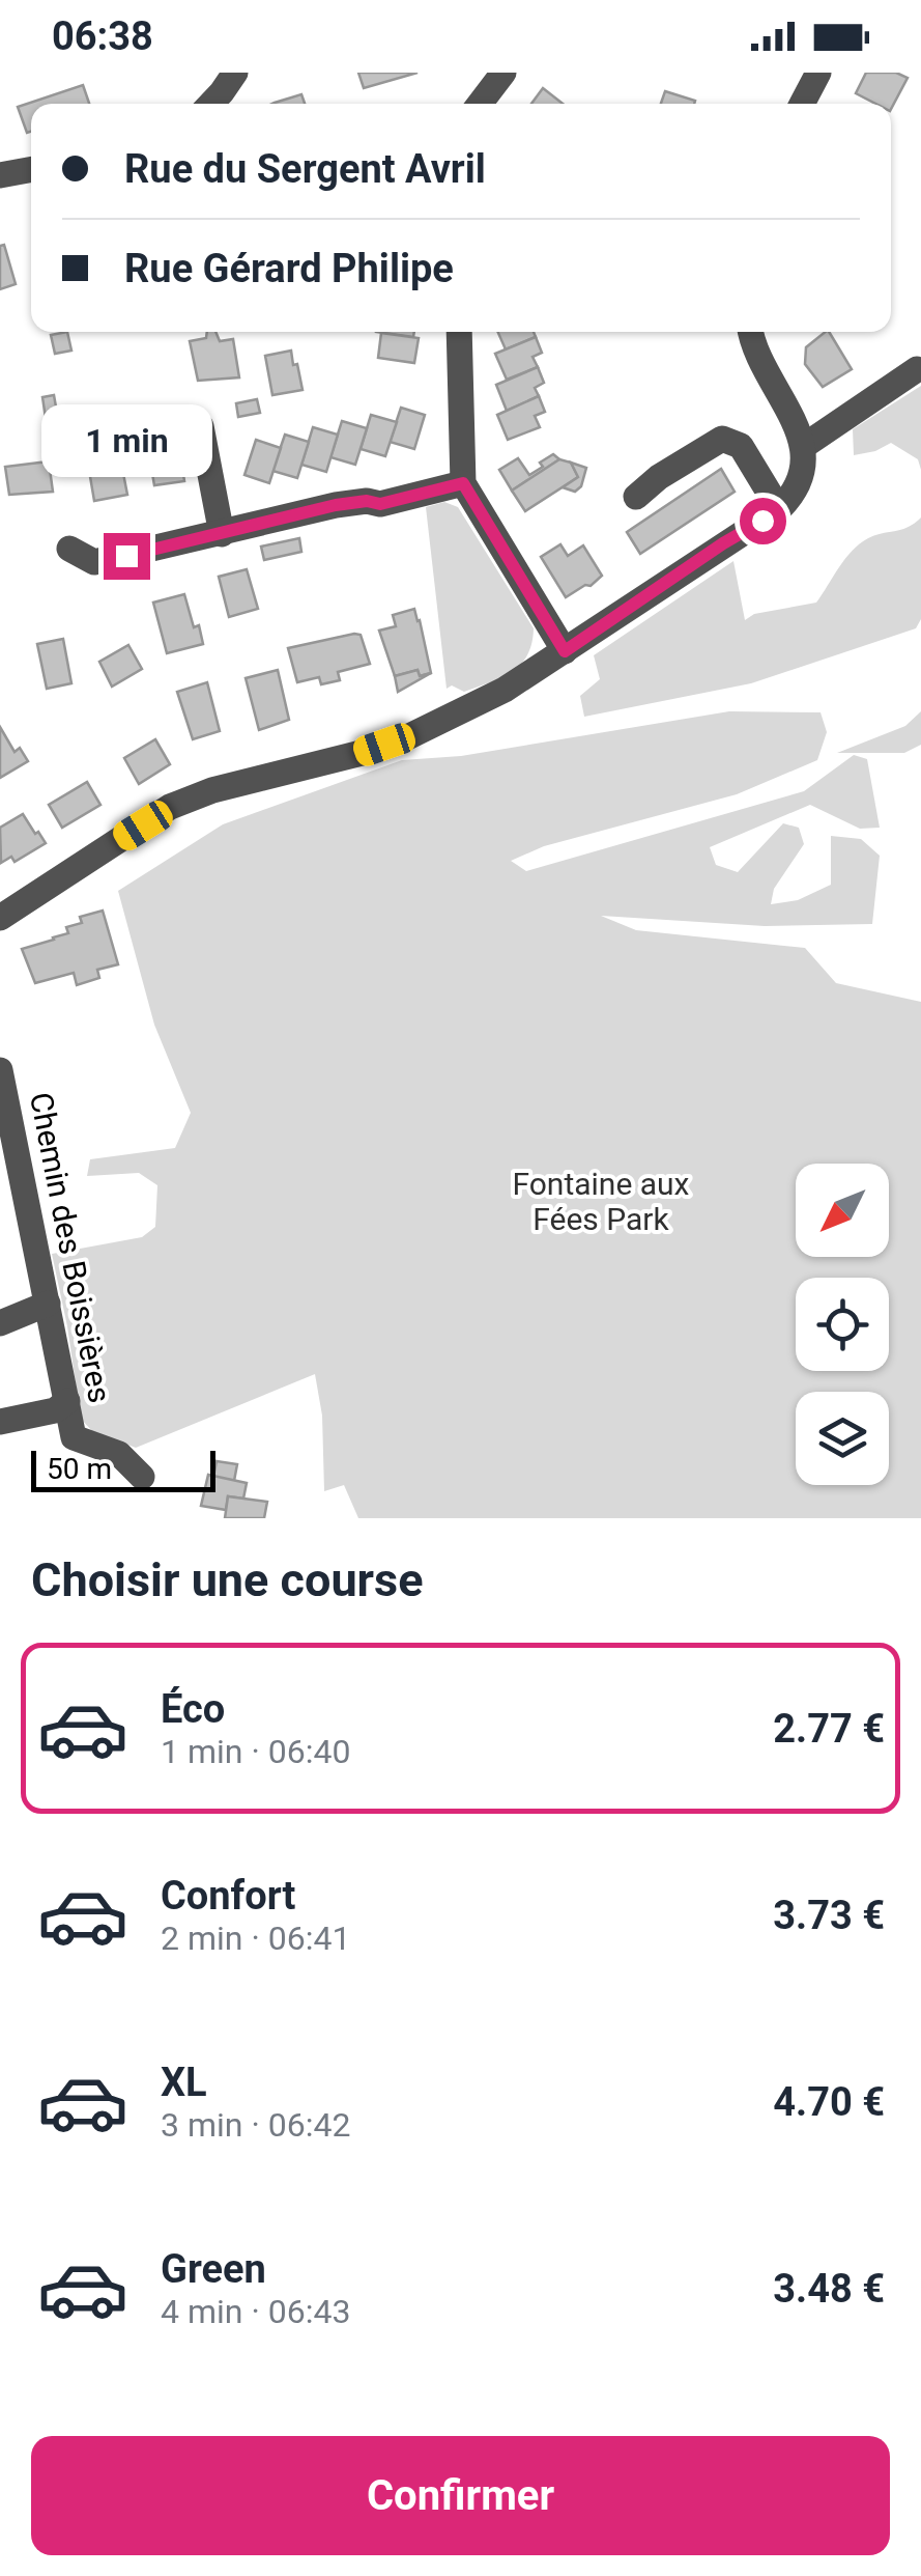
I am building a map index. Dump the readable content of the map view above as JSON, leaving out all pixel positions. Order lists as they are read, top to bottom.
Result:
{
  "streets": {
    "street": ["Chemin des Boissières"]
  },
  "parks": ["Fontaine aux Fées Park"],
  "scale_bar": "50 m",
  "north": "bottom left",
  "page": {
    "status": "06:38",
    "banner": ["Rue du Sergent Avril", "Rue Gérard Philipe"],
    "bubble": "1 min",
    "scale": "50 m",
    "heading": "Choisir une course",
    "list": [
      {
        "name": "Éco",
        "note": "1 min · 06:40",
        "value": "2.77 €"
      },
      {
        "name": "Confort",
        "note": "2 min · 06:41",
        "value": "3.73 €"
      },
      {
        "name": "XL",
        "note": "3 min · 06:42",
        "value": "4.70 €"
      },
      {
        "name": "Green",
        "note": "4 min · 06:43",
        "value": "3.48 €"
      }
    ],
    "buttons": "Confirmer"
  }
}
